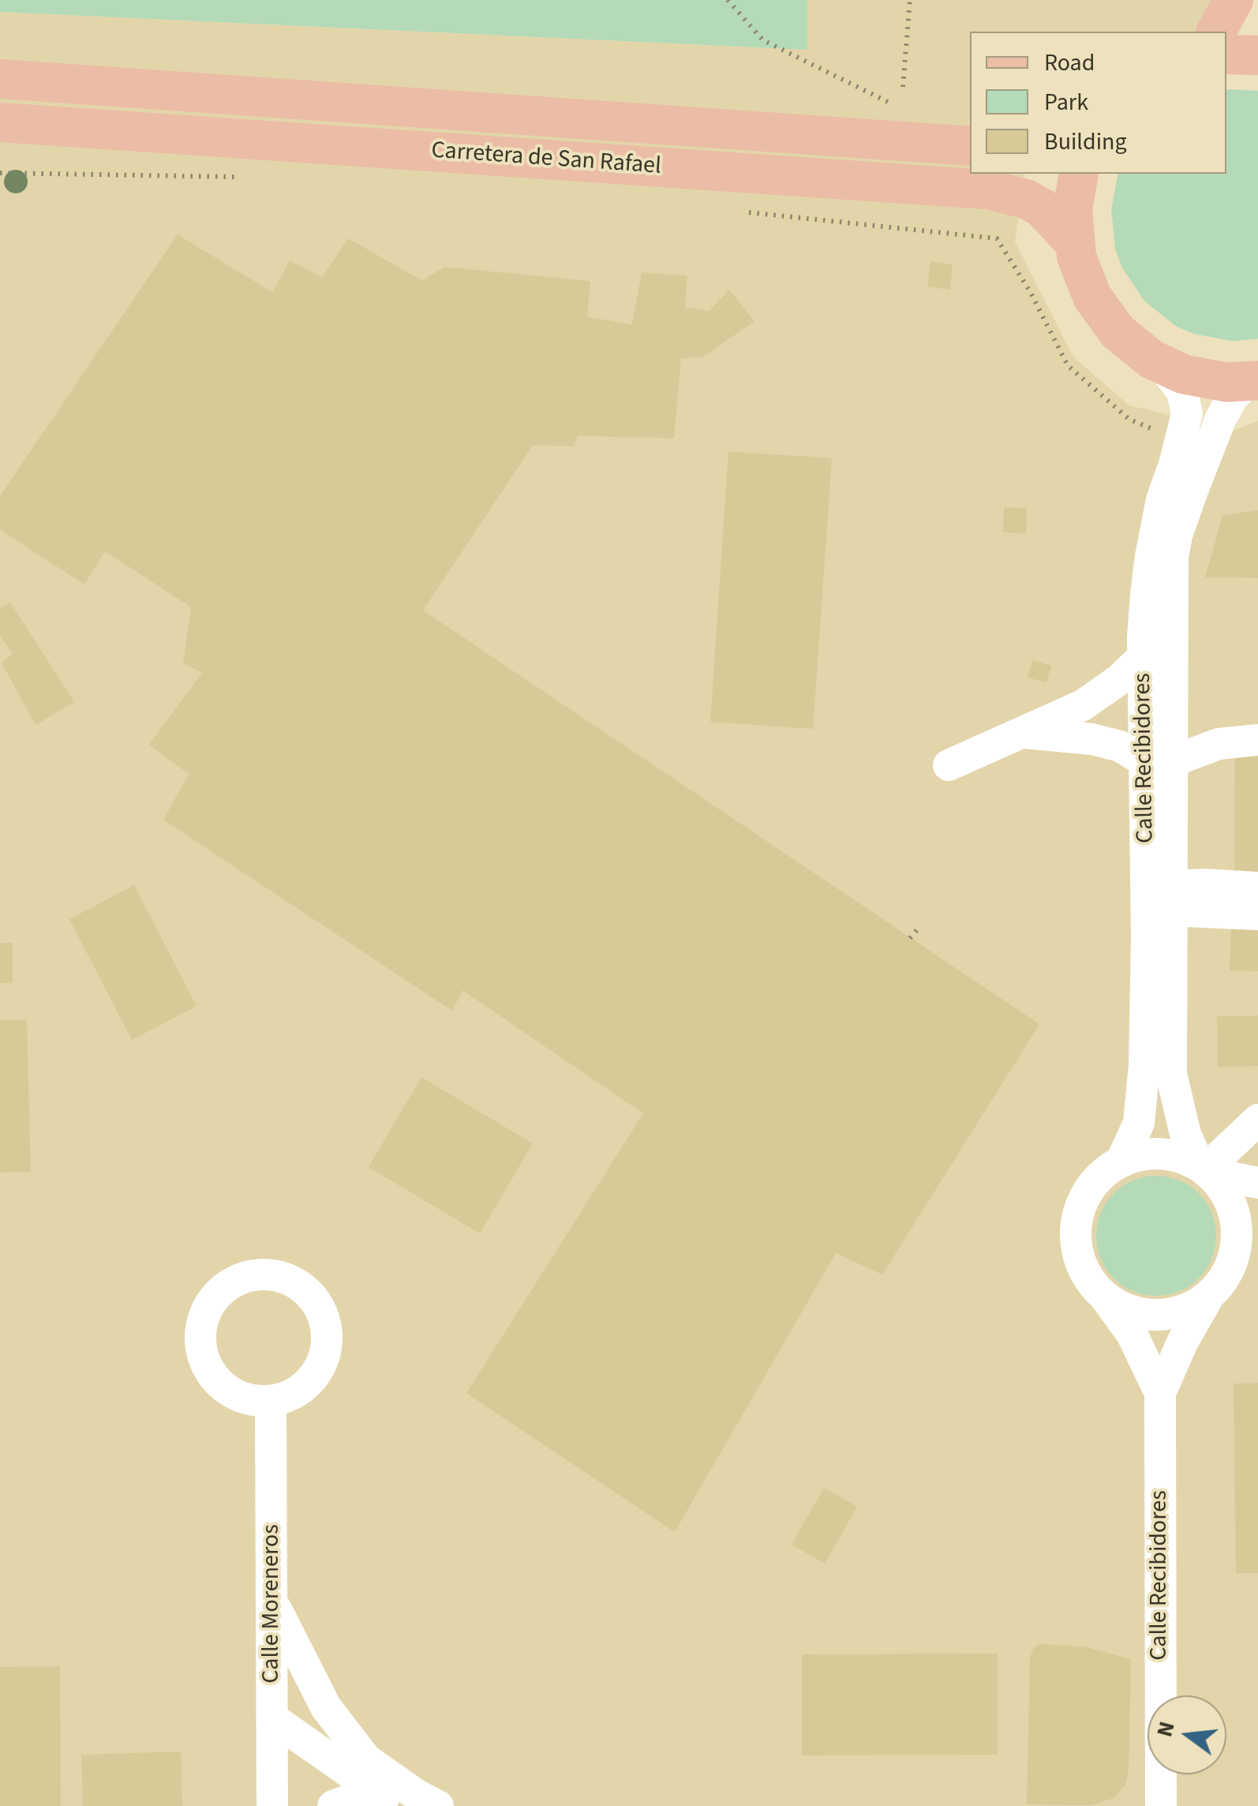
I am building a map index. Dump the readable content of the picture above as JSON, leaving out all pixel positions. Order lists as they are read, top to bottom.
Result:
{
  "streets": {
    "main road": ["Carretera de San Rafael"],
    "street": ["Calle Recibidores", "Calle Moreneros"]
  },
  "legend": ["Road", "Park", "Building"],
  "north": "left"
}
